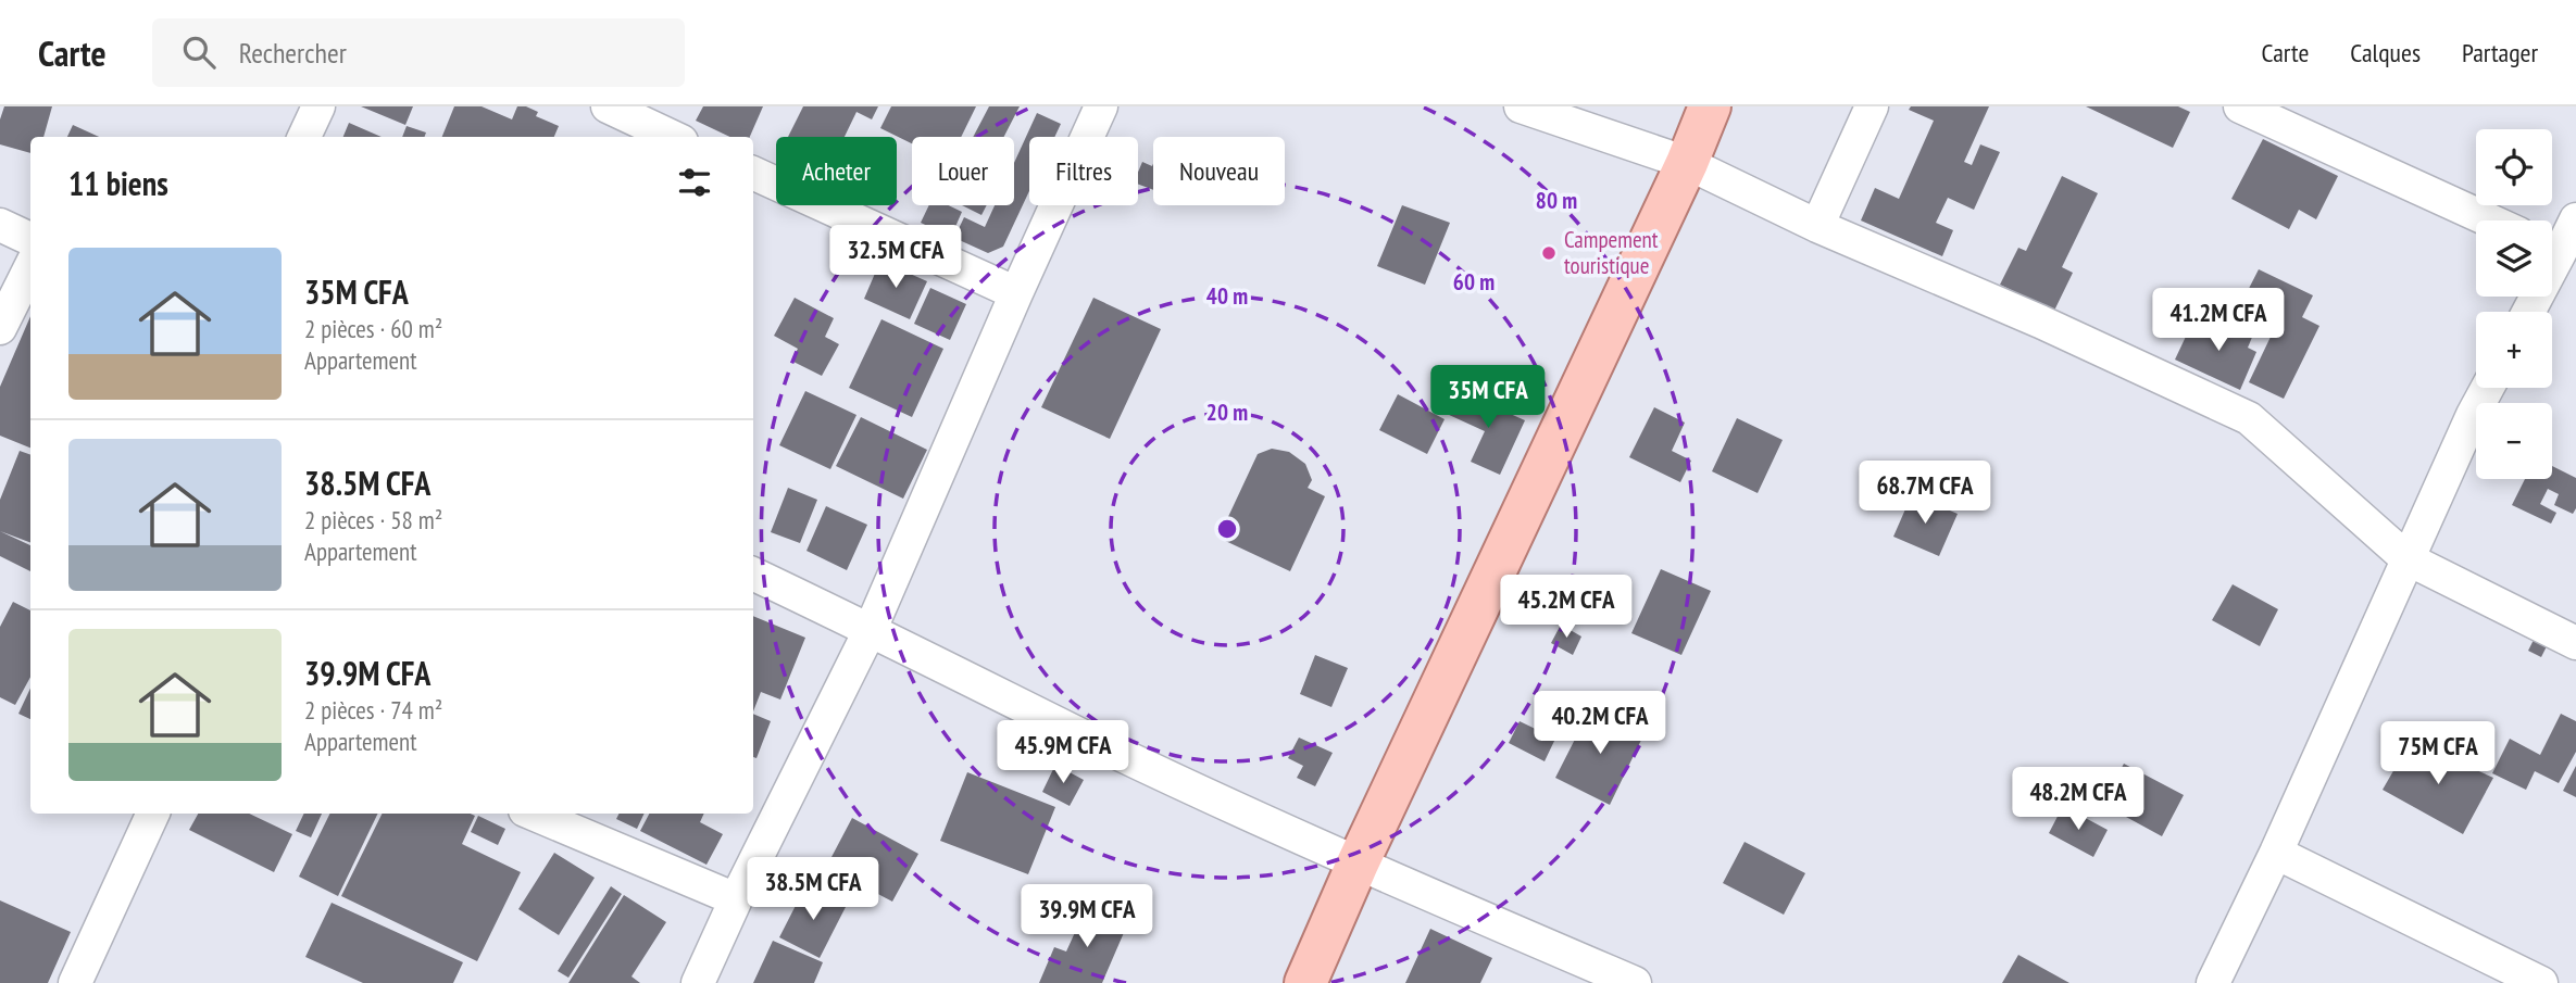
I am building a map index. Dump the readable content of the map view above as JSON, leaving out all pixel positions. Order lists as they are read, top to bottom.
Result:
{
  "places": ["Campement touristique"],
  "page": {
    "header": "Carte",
    "search": "Rechercher",
    "nav": ["Carte", "Calques", "Partager"],
    "map_buttons": ["+", "−"],
    "chip": [
      "Acheter",
      "Louer",
      "Filtres",
      "Nouveau"
    ],
    "heading": "11 biens",
    "price": [
      "32.5M CFA",
      "41.2M CFA",
      "35M CFA",
      "68.7M CFA",
      "45.2M CFA",
      "40.2M CFA",
      "45.9M CFA",
      "75M CFA",
      "48.2M CFA",
      "38.5M CFA",
      "39.9M CFA"
    ],
    "list": [
      {
        "name": "35M CFA",
        "note": "2 pièces · 60 m² · Appartement"
      },
      {
        "name": "38.5M CFA",
        "note": "2 pièces · 58 m² · Appartement"
      },
      {
        "name": "39.9M CFA",
        "note": "2 pièces · 74 m² · Appartement"
      }
    ]
  },
  "rings": [
    "80 m",
    "60 m",
    "40 m",
    "20 m"
  ]
}
